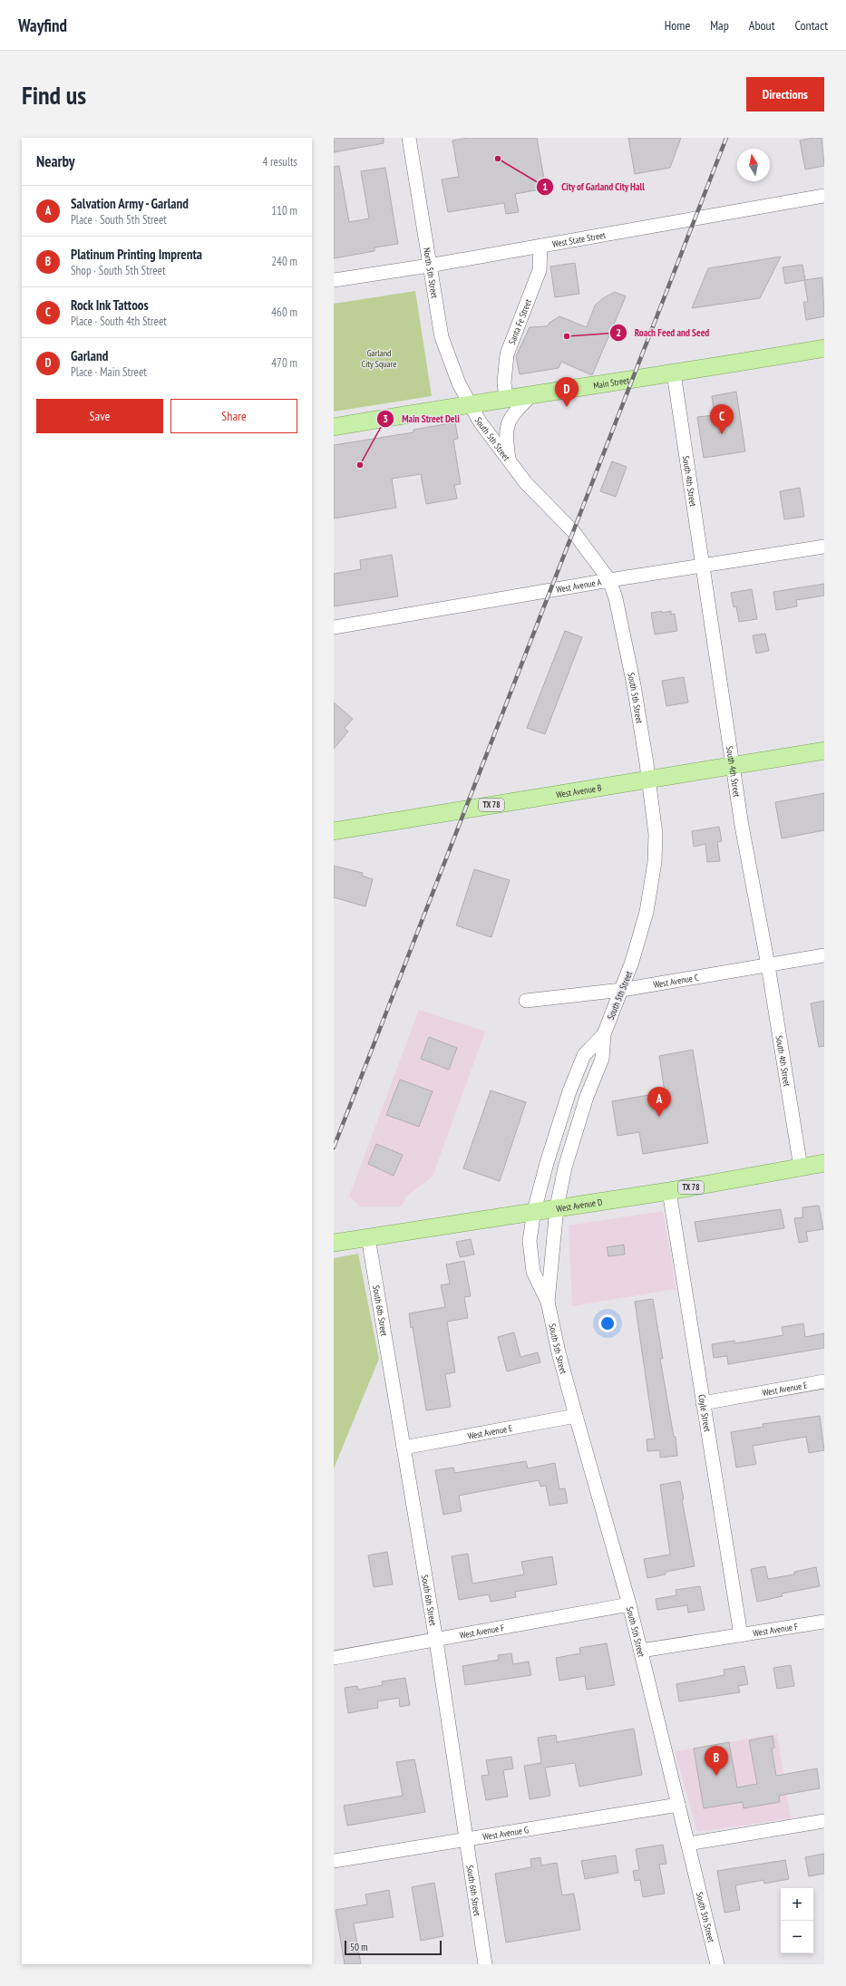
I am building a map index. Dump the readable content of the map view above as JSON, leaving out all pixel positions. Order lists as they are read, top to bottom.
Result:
{
  "streets": {
    "main road": [
      "Main Street",
      "West Avenue B",
      "TX 78",
      "West Avenue D"
    ],
    "street": [
      "West State Street",
      "North 5th Street",
      "Santa Fe Street",
      "South 5th Street",
      "South 4th Street",
      "West Avenue A",
      "West Avenue C",
      "South 6th Street",
      "West Avenue E",
      "Coyle Street",
      "West Avenue F",
      "West Avenue G"
    ]
  },
  "crossings": [
    ["West State Street", "North 5th Street"],
    ["West State Street", "Santa Fe Street"],
    ["North 5th Street", "Main Street"],
    ["North 5th Street", "South 5th Street"],
    ["Santa Fe Street", "Main Street"],
    ["Main Street", "South 5th Street"],
    ["Main Street", "South 4th Street"],
    ["South 5th Street", "West Avenue A"],
    ["South 5th Street", "West Avenue B"],
    ["South 5th Street", "West Avenue C"],
    ["South 5th Street", "West Avenue D"],
    ["South 5th Street", "West Avenue E"],
    ["South 5th Street", "West Avenue F"],
    ["South 5th Street", "West Avenue G"],
    ["South 4th Street", "West Avenue A"],
    ["South 4th Street", "West Avenue B"],
    ["South 4th Street", "West Avenue C"],
    ["South 4th Street", "West Avenue D"],
    ["West Avenue D", "South 6th Street"],
    ["West Avenue D", "Coyle Street"],
    ["South 6th Street", "West Avenue E"],
    ["South 6th Street", "West Avenue F"],
    ["South 6th Street", "West Avenue G"],
    ["West Avenue E", "Coyle Street"],
    ["Coyle Street", "West Avenue F"]
  ],
  "parks": ["Garland City Square"],
  "places": ["City of Garland City Hall", "Roach Feed and Seed", "Main Street Deli"],
  "scale_bar": "50 m",
  "north": "top",
  "page": {
    "header": "Wayfind",
    "nav": [
      "Home",
      "Map",
      "About",
      "Contact"
    ],
    "buttons": [
      "Directions",
      ["Save", "Share"]
    ],
    "title": "Find us",
    "heading": ["Nearby", "4 results"],
    "list": [
      {
        "mark": "A",
        "name": "Salvation Army - Garland",
        "note": "Place · South 5th Street",
        "value": "110 m"
      },
      {
        "mark": "B",
        "name": "Platinum Printing Imprenta",
        "note": "Shop · South 5th Street",
        "value": "240 m"
      },
      {
        "mark": "C",
        "name": "Rock Ink Tattoos",
        "note": "Place · South 4th Street",
        "value": "460 m"
      },
      {
        "mark": "D",
        "name": "Garland",
        "note": "Place · Main Street",
        "value": "470 m"
      }
    ],
    "pins": [
      "D",
      "C",
      "A",
      "B"
    ],
    "map_buttons": ["+", "−"],
    "scale": "50 m"
  }
}
